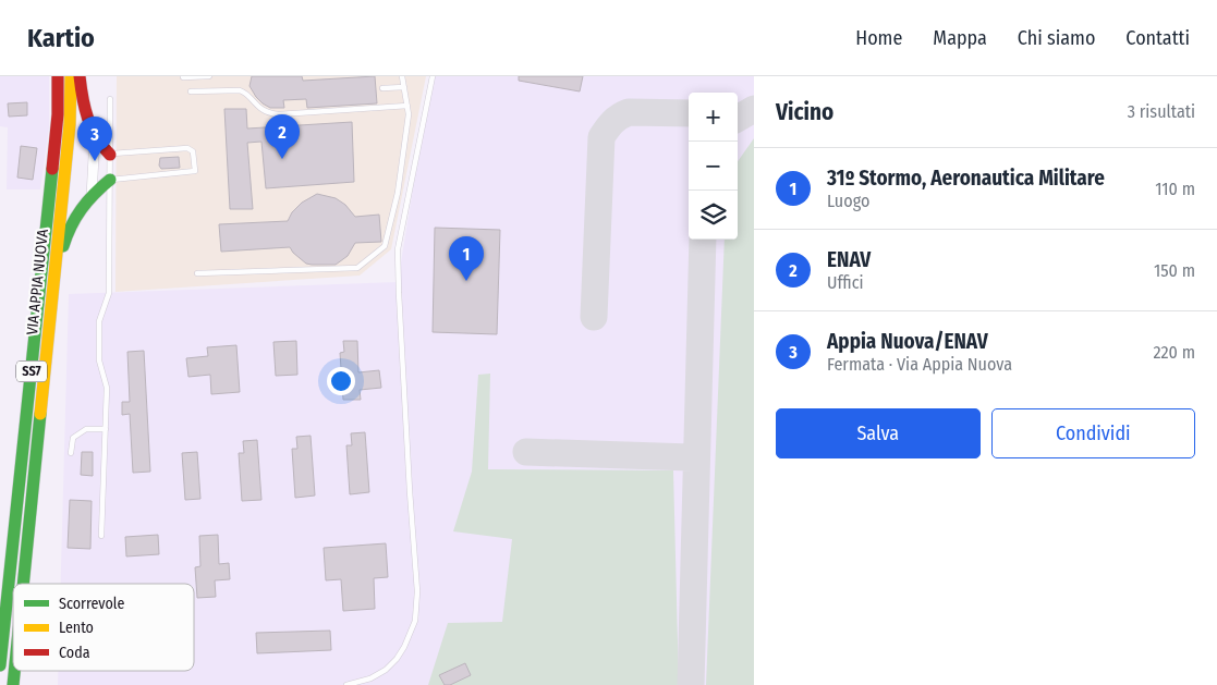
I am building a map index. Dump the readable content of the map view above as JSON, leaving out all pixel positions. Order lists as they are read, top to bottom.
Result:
{
  "streets": {
    "main road": ["VIA APPIA NUOVA", "SS7"]
  },
  "legend": ["Scorrevole", "Lento", "Coda"],
  "page": {
    "header": "Kartio",
    "nav": [
      "Home",
      "Mappa",
      "Chi siamo",
      "Contatti"
    ],
    "heading": ["Vicino", "3 risultati"],
    "map_buttons": ["+", "−"],
    "pins": ["2", "3", "1"],
    "list": [
      {
        "mark": "1",
        "name": "31º Stormo, Aeronautica Militare",
        "note": "Luogo",
        "value": "110 m"
      },
      {
        "mark": "2",
        "name": "ENAV",
        "note": "Uffici",
        "value": "150 m"
      },
      {
        "mark": "3",
        "name": "Appia Nuova/ENAV",
        "note": "Fermata · Via Appia Nuova",
        "value": "220 m"
      }
    ],
    "buttons": ["Salva", "Condividi"]
  }
}
